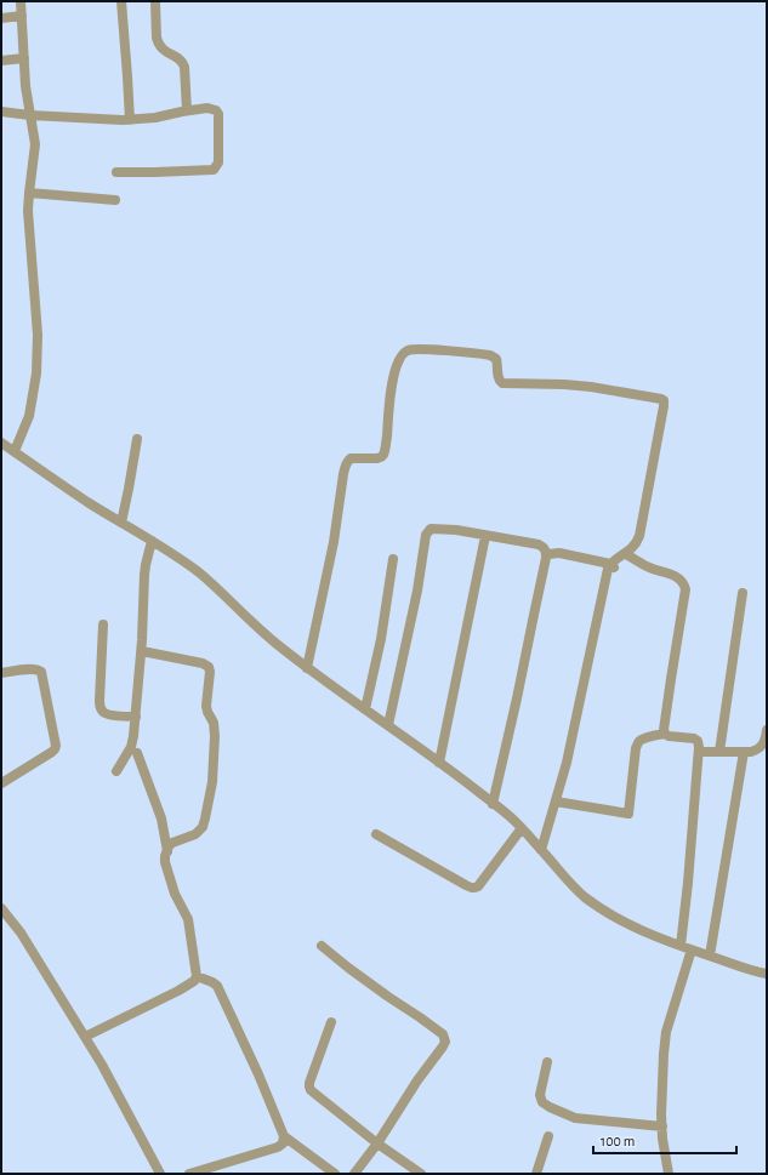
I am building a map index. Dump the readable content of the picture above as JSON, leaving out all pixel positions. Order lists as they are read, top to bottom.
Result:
{
  "scale_bar": "100 m"
}
